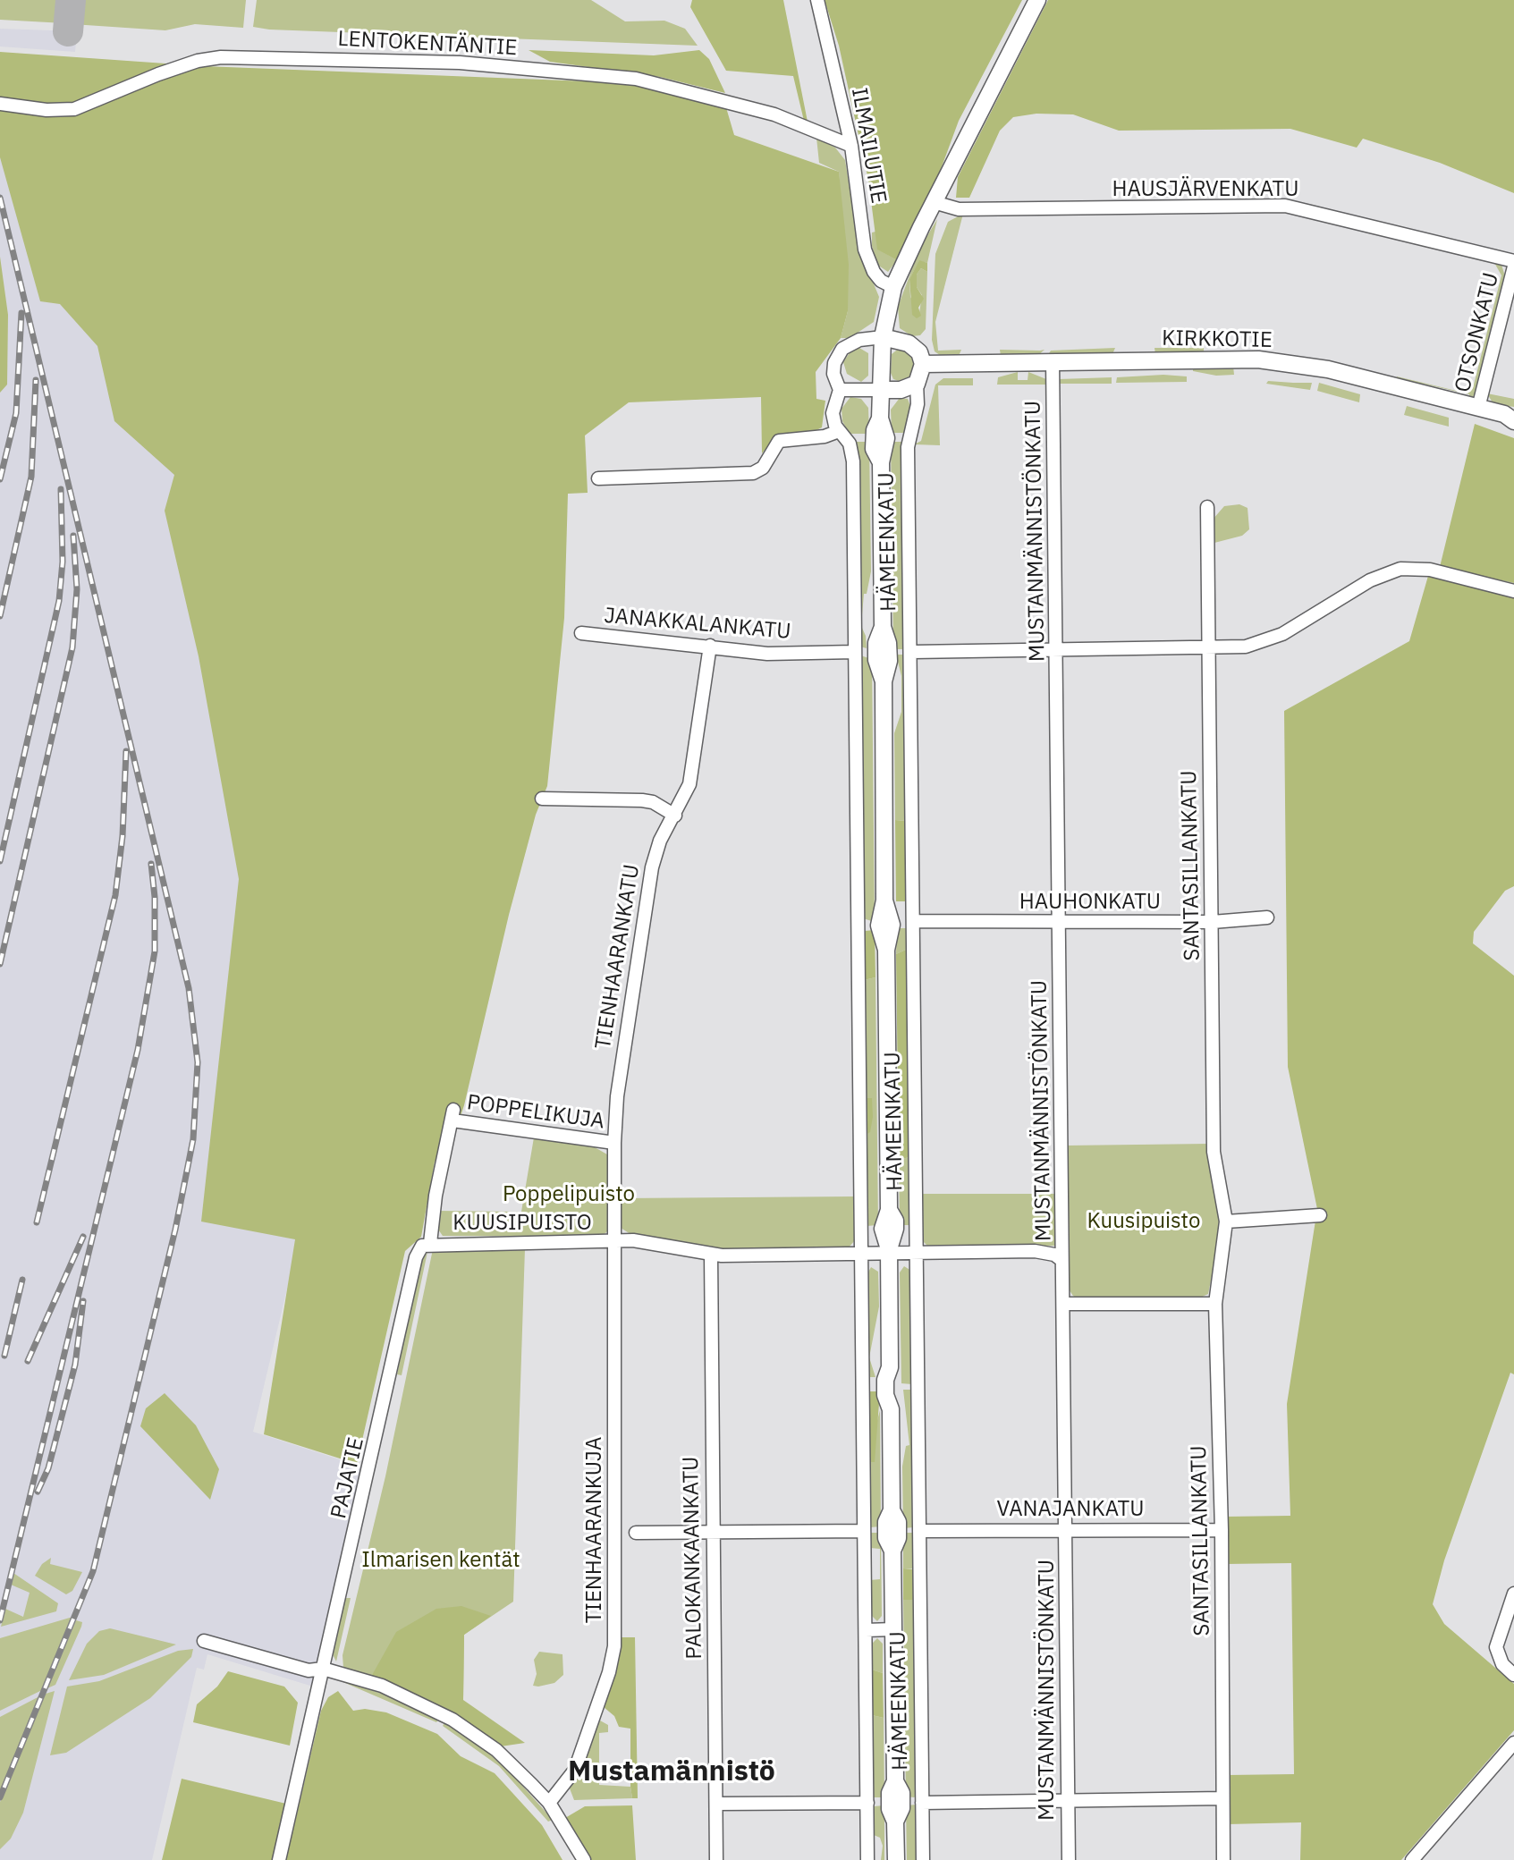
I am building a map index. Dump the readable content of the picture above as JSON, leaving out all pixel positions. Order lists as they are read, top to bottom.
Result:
{
  "streets": {
    "main road": ["KIRKKOTIE", "HÄMEENKATU"],
    "street": [
      "LENTOKENTÄNTIE",
      "ILMAILUTIE",
      "HAUSJÄRVENKATU",
      "OTSONKATU",
      "MUSTANMÄNNISTÖNKATU",
      "JANAKKALANKATU",
      "SANTASILLANKATU",
      "HAUHONKATU",
      "TIENHAARANKATU",
      "POPPELIKUJA",
      "KUUSIPUISTO",
      "PAJATIE",
      "VANAJANKATU",
      "TIENHAARANKUJA",
      "PALOKANKAANKATU"
    ]
  },
  "crossings": [
    ["LENTOKENTÄNTIE", "ILMAILUTIE"],
    ["ILMAILUTIE", "HÄMEENKATU"],
    ["HAUSJÄRVENKATU", "OTSONKATU"],
    ["HAUSJÄRVENKATU", "HÄMEENKATU"],
    ["OTSONKATU", "KIRKKOTIE"],
    ["KIRKKOTIE", "MUSTANMÄNNISTÖNKATU"],
    ["KIRKKOTIE", "HÄMEENKATU"],
    ["MUSTANMÄNNISTÖNKATU", "HAUHONKATU"],
    ["MUSTANMÄNNISTÖNKATU", "VANAJANKATU"],
    ["HÄMEENKATU", "JANAKKALANKATU"],
    ["HÄMEENKATU", "HAUHONKATU"],
    ["HÄMEENKATU", "KUUSIPUISTO"],
    ["HÄMEENKATU", "VANAJANKATU"],
    ["JANAKKALANKATU", "TIENHAARANKATU"],
    ["SANTASILLANKATU", "HAUHONKATU"],
    ["SANTASILLANKATU", "VANAJANKATU"],
    ["TIENHAARANKATU", "POPPELIKUJA"],
    ["TIENHAARANKATU", "KUUSIPUISTO"],
    ["TIENHAARANKATU", "TIENHAARANKUJA"],
    ["POPPELIKUJA", "PAJATIE"],
    ["KUUSIPUISTO", "PAJATIE"],
    ["KUUSIPUISTO", "TIENHAARANKUJA"],
    ["KUUSIPUISTO", "PALOKANKAANKATU"]
  ],
  "districts": ["Mustamännistö"],
  "parks": ["Poppelipuisto", "Kuusipuisto", "Ilmarisen kentät"]
}
